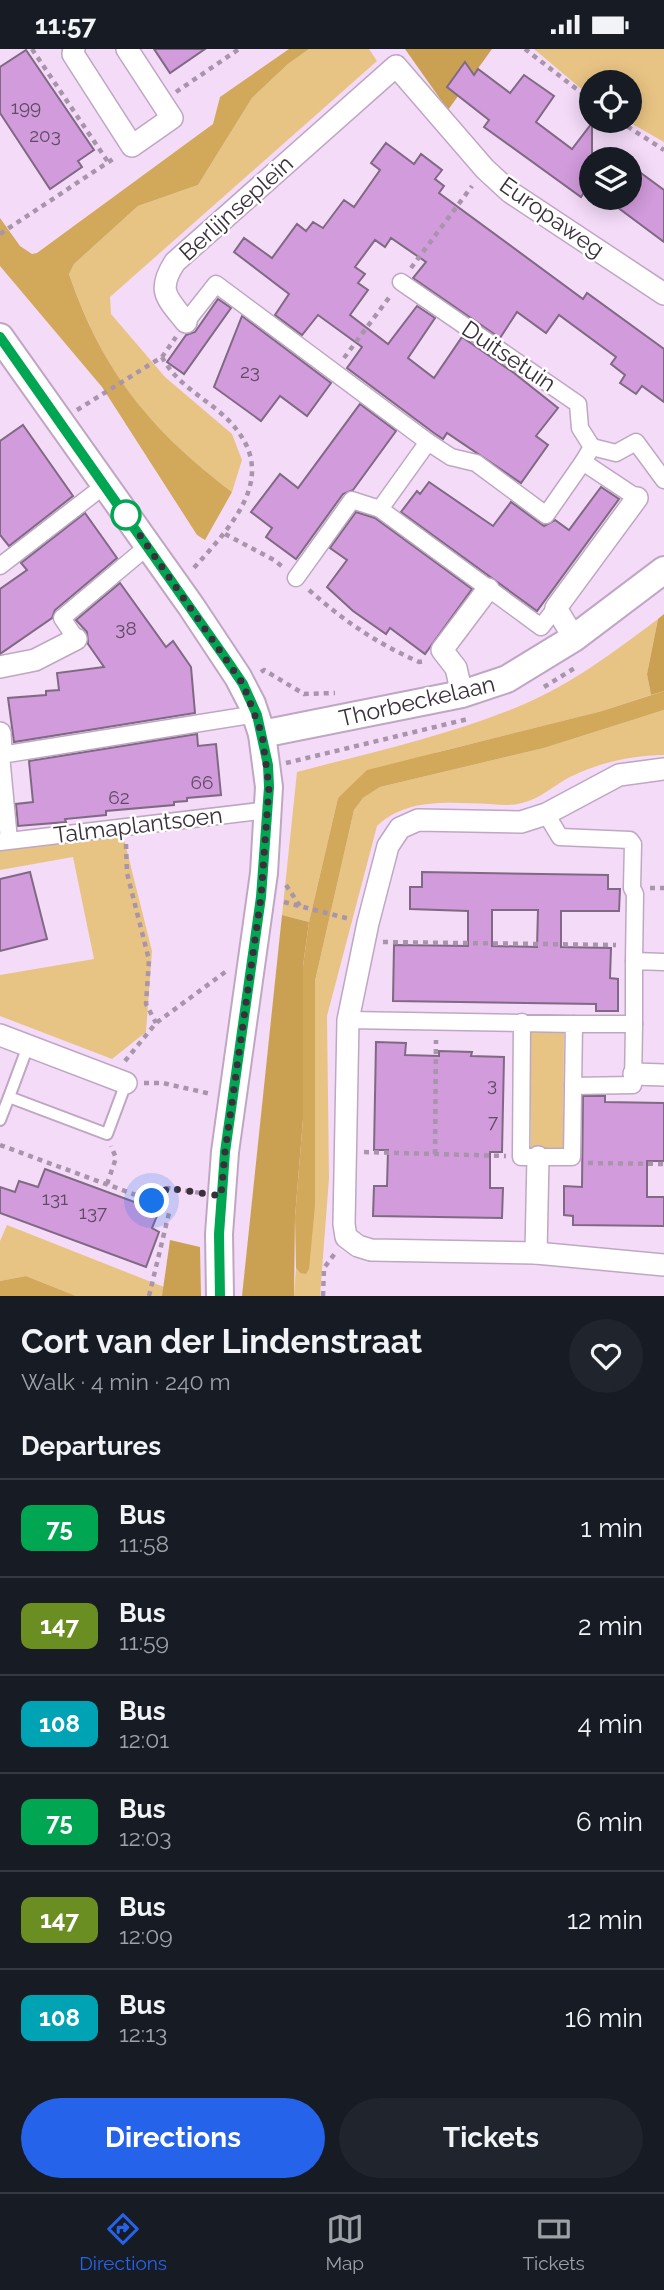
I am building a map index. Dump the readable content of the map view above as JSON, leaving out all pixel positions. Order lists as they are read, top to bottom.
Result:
{
  "streets": {
    "street": [
      "Berlijnseplein",
      "Europaweg",
      "Duitsetuin",
      "Thorbeckelaan",
      "Talmaplantsoen"
    ]
  },
  "crossings": [
    ["Berlijnseplein", "Europaweg"]
  ],
  "lines": ["bus line 75"],
  "house_numbers": [
    "199",
    "203",
    "23",
    "38",
    "66",
    "62",
    "3",
    "7",
    "131",
    "137"
  ],
  "page": {
    "status": "11:57",
    "heading": [
      ["Cort van der Lindenstraat", "Walk · 4 min · 240 m"],
      "Departures"
    ],
    "list": [
      {
        "mark": "75",
        "name": "Bus",
        "note": "11:58",
        "value": "1 min"
      },
      {
        "mark": "147",
        "name": "Bus",
        "note": "11:59",
        "value": "2 min"
      },
      {
        "mark": "108",
        "name": "Bus",
        "note": "12:01",
        "value": "4 min"
      },
      {
        "mark": "75",
        "name": "Bus",
        "note": "12:03",
        "value": "6 min"
      },
      {
        "mark": "147",
        "name": "Bus",
        "note": "12:09",
        "value": "12 min"
      },
      {
        "mark": "108",
        "name": "Bus",
        "note": "12:13",
        "value": "16 min"
      }
    ],
    "buttons": ["Directions", "Tickets"],
    "tabs": ["Directions", "Map", "Tickets"]
  }
}
